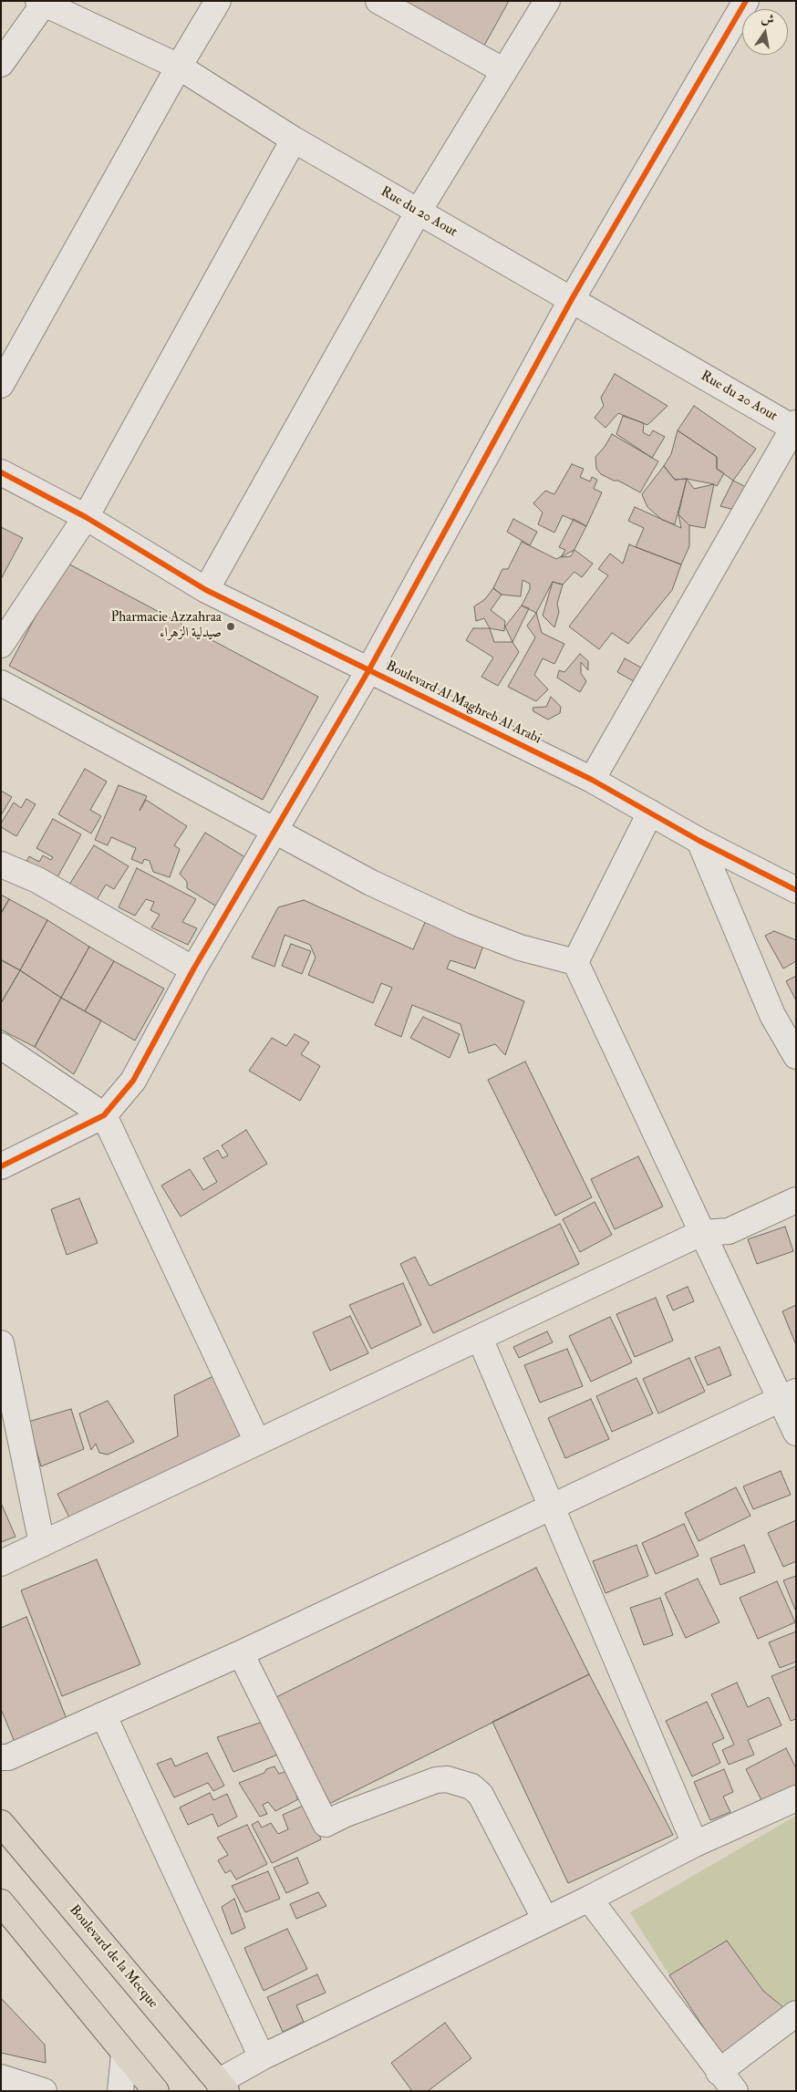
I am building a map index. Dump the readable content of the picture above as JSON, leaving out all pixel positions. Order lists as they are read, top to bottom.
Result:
{
  "streets": {
    "main road": ["Boulevard de la Mecque"],
    "street": ["Rue du 20 Aout", "Boulevard Al Maghreb Al Arabi"]
  },
  "places": ["Pharmacie Azzahraa صيدلية الزهراء"],
  "north": "top"
}
